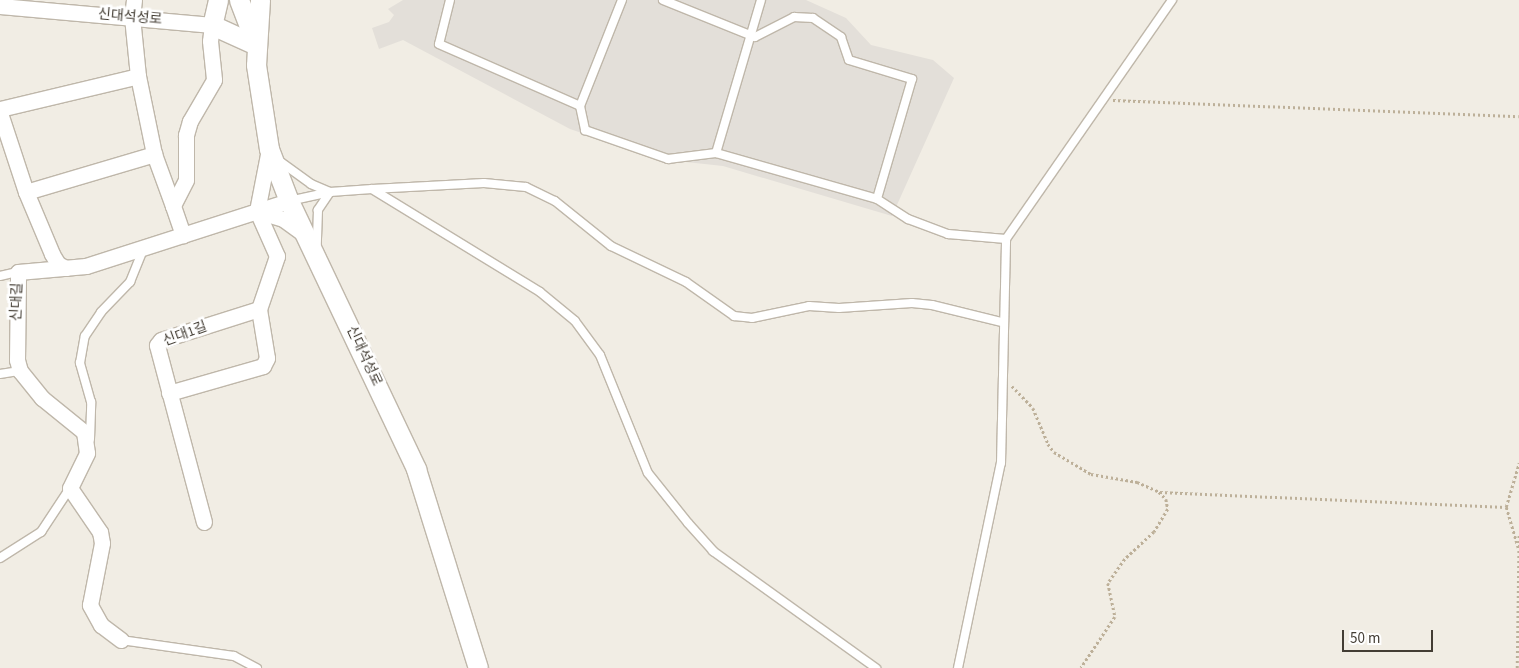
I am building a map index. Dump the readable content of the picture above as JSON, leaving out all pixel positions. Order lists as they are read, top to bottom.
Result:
{
  "streets": {
    "street": ["신대석성로", "신대길", "신대1길"]
  },
  "crossings": [
    ["신대석성로", "신대길"]
  ],
  "scale_bar": "50 m"
}
